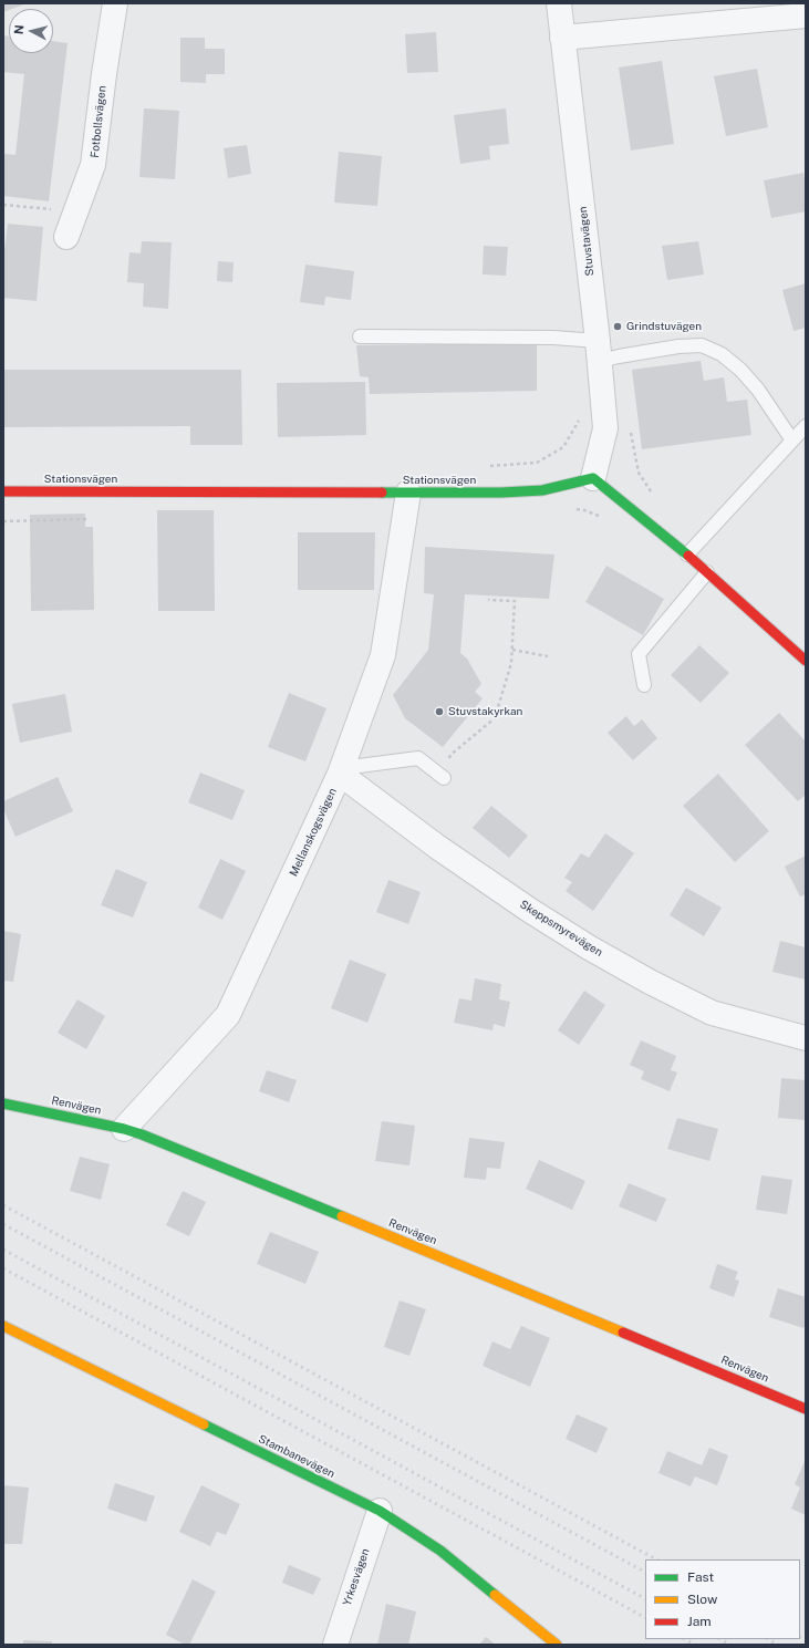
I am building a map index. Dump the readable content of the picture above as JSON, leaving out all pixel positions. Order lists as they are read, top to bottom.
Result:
{
  "streets": {
    "street": [
      "Fotbollsvägen",
      "Stuvstavägen",
      "Stationsvägen",
      "Mellanskogsvägen",
      "Skeppsmyrevägen",
      "Renvägen",
      "Stambanevägen",
      "Yrkesvägen"
    ]
  },
  "crossings": [
    ["Stuvstavägen", "Stationsvägen"],
    ["Stationsvägen", "Mellanskogsvägen"],
    ["Mellanskogsvägen", "Skeppsmyrevägen"],
    ["Mellanskogsvägen", "Renvägen"],
    ["Stambanevägen", "Yrkesvägen"]
  ],
  "places": ["Grindstuvägen", "Stuvstakyrkan"],
  "legend": ["Fast", "Slow", "Jam"],
  "north": "left"
}
